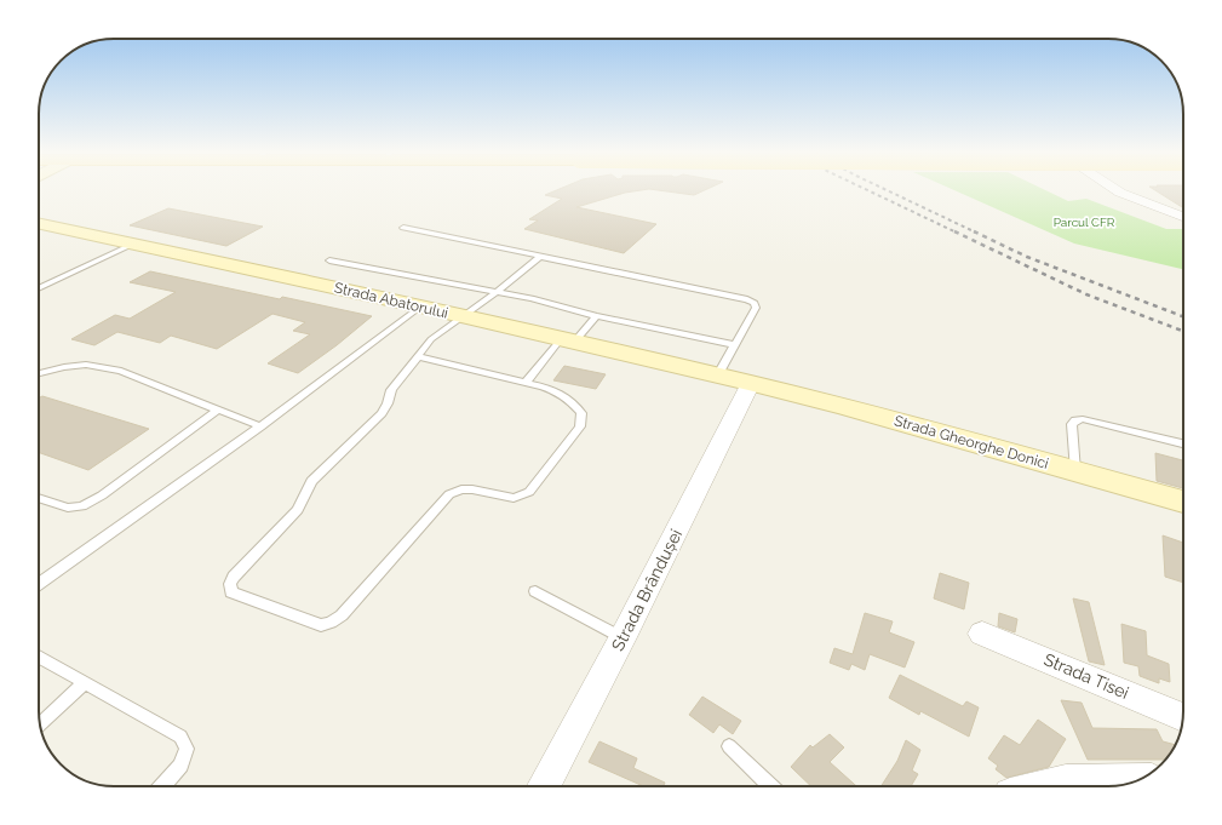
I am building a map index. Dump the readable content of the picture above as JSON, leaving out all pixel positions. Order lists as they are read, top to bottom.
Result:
{
  "streets": {
    "street": [
      "Strada Abatorului",
      "Strada Gheorghe Donici",
      "Strada Brândușei",
      "Strada Tisei"
    ]
  },
  "crossings": [
    ["Strada Abatorului", "Strada Gheorghe Donici"],
    ["Strada Abatorului", "Strada Brândușei"],
    ["Strada Gheorghe Donici", "Strada Brândușei"]
  ],
  "parks": ["Parcul CFR"]
}
